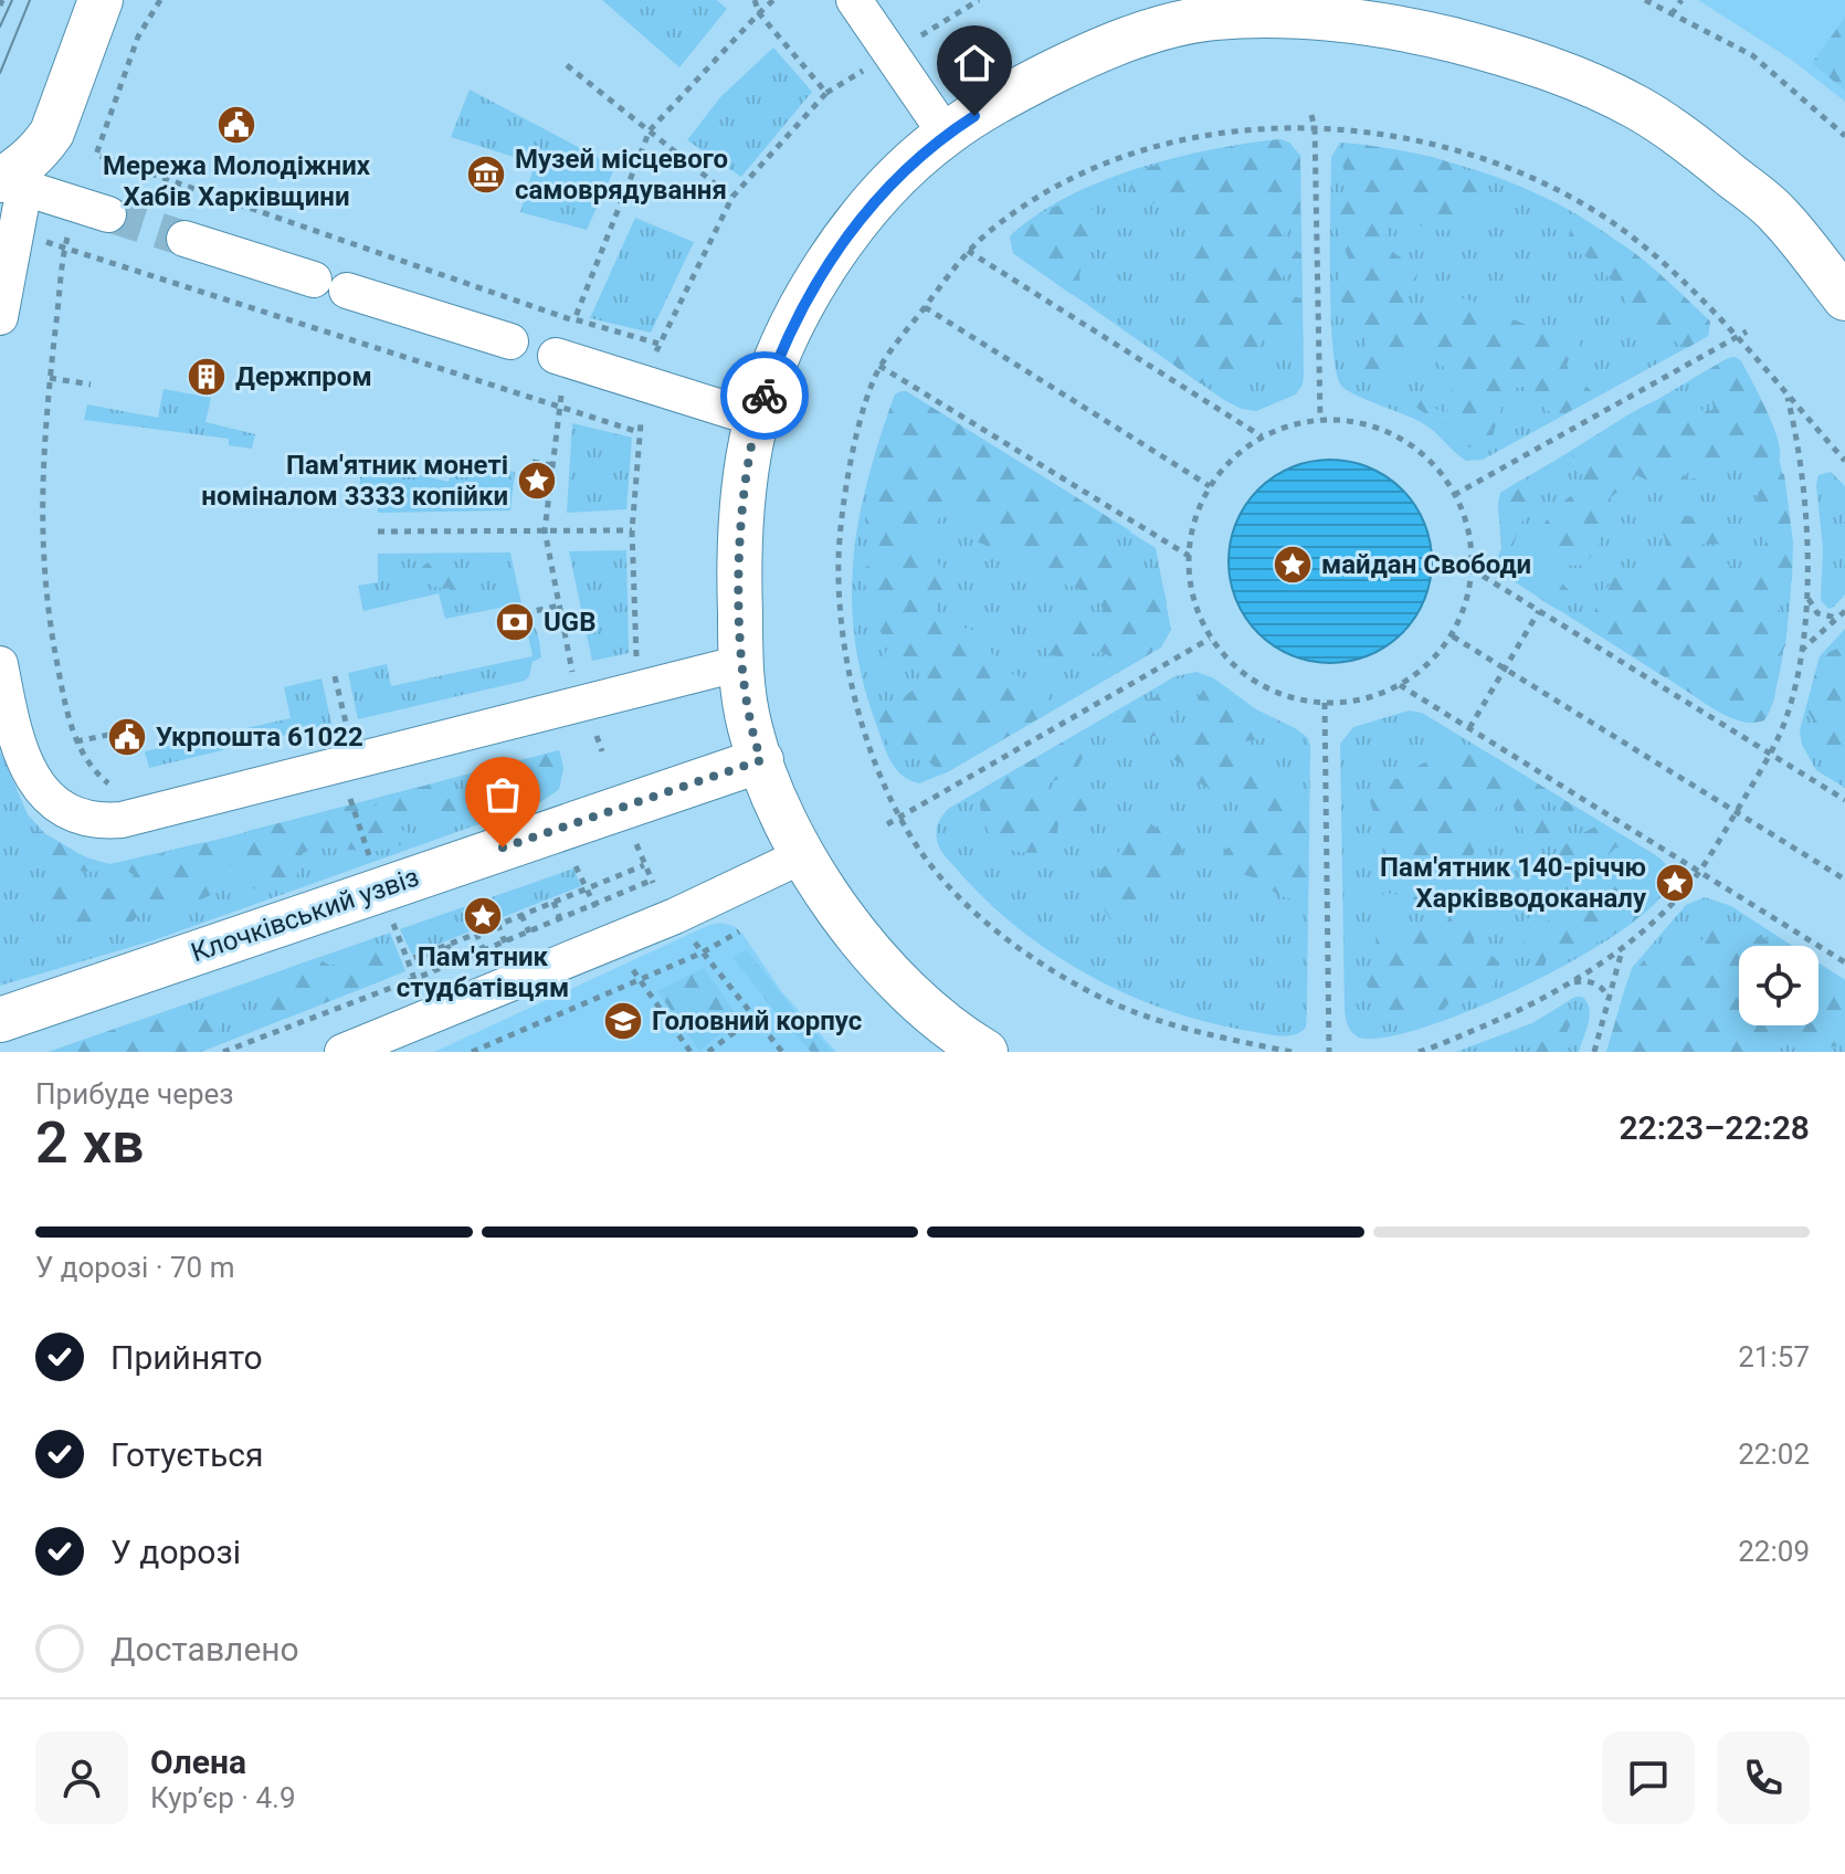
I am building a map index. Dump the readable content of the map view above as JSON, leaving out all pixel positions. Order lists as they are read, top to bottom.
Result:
{
  "streets": {
    "main road": ["Клочківський узвіз"]
  },
  "places": {
    "public building": ["Мережа Молодіжних Хабів Харківщини", "Укрпошта 61022"],
    "museum": ["Музей місцевого самоврядування"],
    "building": ["Держпром"],
    "place": [
      "Пам'ятник монеті номіналом 3333 копійки",
      "майдан Свободи",
      "Пам'ятник 140-річчю Харківводоканалу",
      "Пам'ятник студбатівцям"
    ],
    "bank": ["UGB"],
    "school or university": ["Головний корпус"]
  },
  "page": {
    "heading": ["2 хв", "Прибуде через", "22:23–22:28"],
    "panel": ["Олена", "Кур’єр · 4.9"],
    "bar": "У дорозі · 70 m",
    "list": [
      ["Прийнято", "21:57"],
      ["Готується", "22:02"],
      ["У дорозі", "22:09"],
      "Доставлено"
    ]
  }
}
